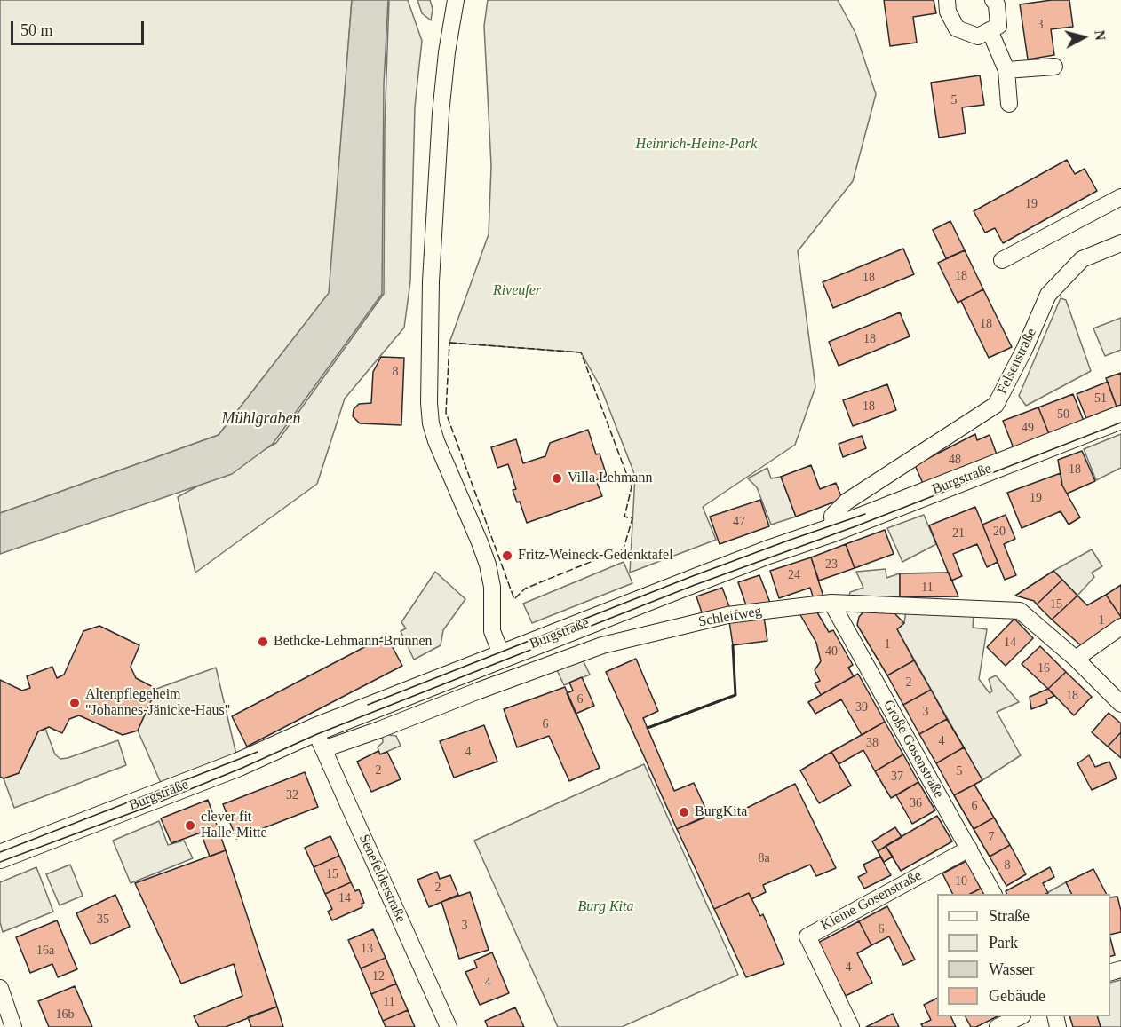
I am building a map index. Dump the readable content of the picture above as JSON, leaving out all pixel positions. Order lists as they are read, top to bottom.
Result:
{
  "streets": {
    "street": [
      "Felsenstraße",
      "Burgstraße",
      "Schleifweg",
      "Große Gosenstraße",
      "Senefelderstraße",
      "Kleine Gosenstraße"
    ]
  },
  "crossings": [
    ["Felsenstraße", "Burgstraße"],
    ["Burgstraße", "Schleifweg"],
    ["Burgstraße", "Senefelderstraße"],
    ["Schleifweg", "Große Gosenstraße"],
    ["Schleifweg", "Senefelderstraße"],
    ["Große Gosenstraße", "Kleine Gosenstraße"]
  ],
  "water": ["Mühlgraben"],
  "parks": ["Heinrich-Heine-Park", "Riveufer", "Burg Kita"],
  "places": [
    "Villa Lehmann",
    "Fritz-Weineck-Gedenktafel",
    "Bethcke-Lehmann-Brunnen",
    "Altenpflegeheim \"Johannes-Jänicke-Haus\"",
    "BurgKita",
    "clever fit Halle-Mitte"
  ],
  "house_numbers": [
    "3",
    "5",
    "19",
    "18",
    "18",
    "18",
    "18",
    "8",
    "51",
    "18",
    "50",
    "49",
    "48",
    "18",
    "19",
    "47",
    "20",
    "21",
    "23",
    "24",
    "11",
    "15",
    "1",
    "14",
    "1",
    "40",
    "16",
    "2",
    "18",
    "6",
    "39",
    "3",
    "6",
    "4",
    "38",
    "4",
    "2",
    "5",
    "37",
    "32",
    "36",
    "6",
    "7",
    "8a",
    "8",
    "15",
    "10",
    "2",
    "14",
    "35",
    "3",
    "6",
    "13",
    "16a",
    "4",
    "12",
    "4",
    "11",
    "16b"
  ],
  "legend": [
    "Straße",
    "Park",
    "Wasser",
    "Gebäude"
  ],
  "scale_bar": "50 m",
  "north": "right"
}
